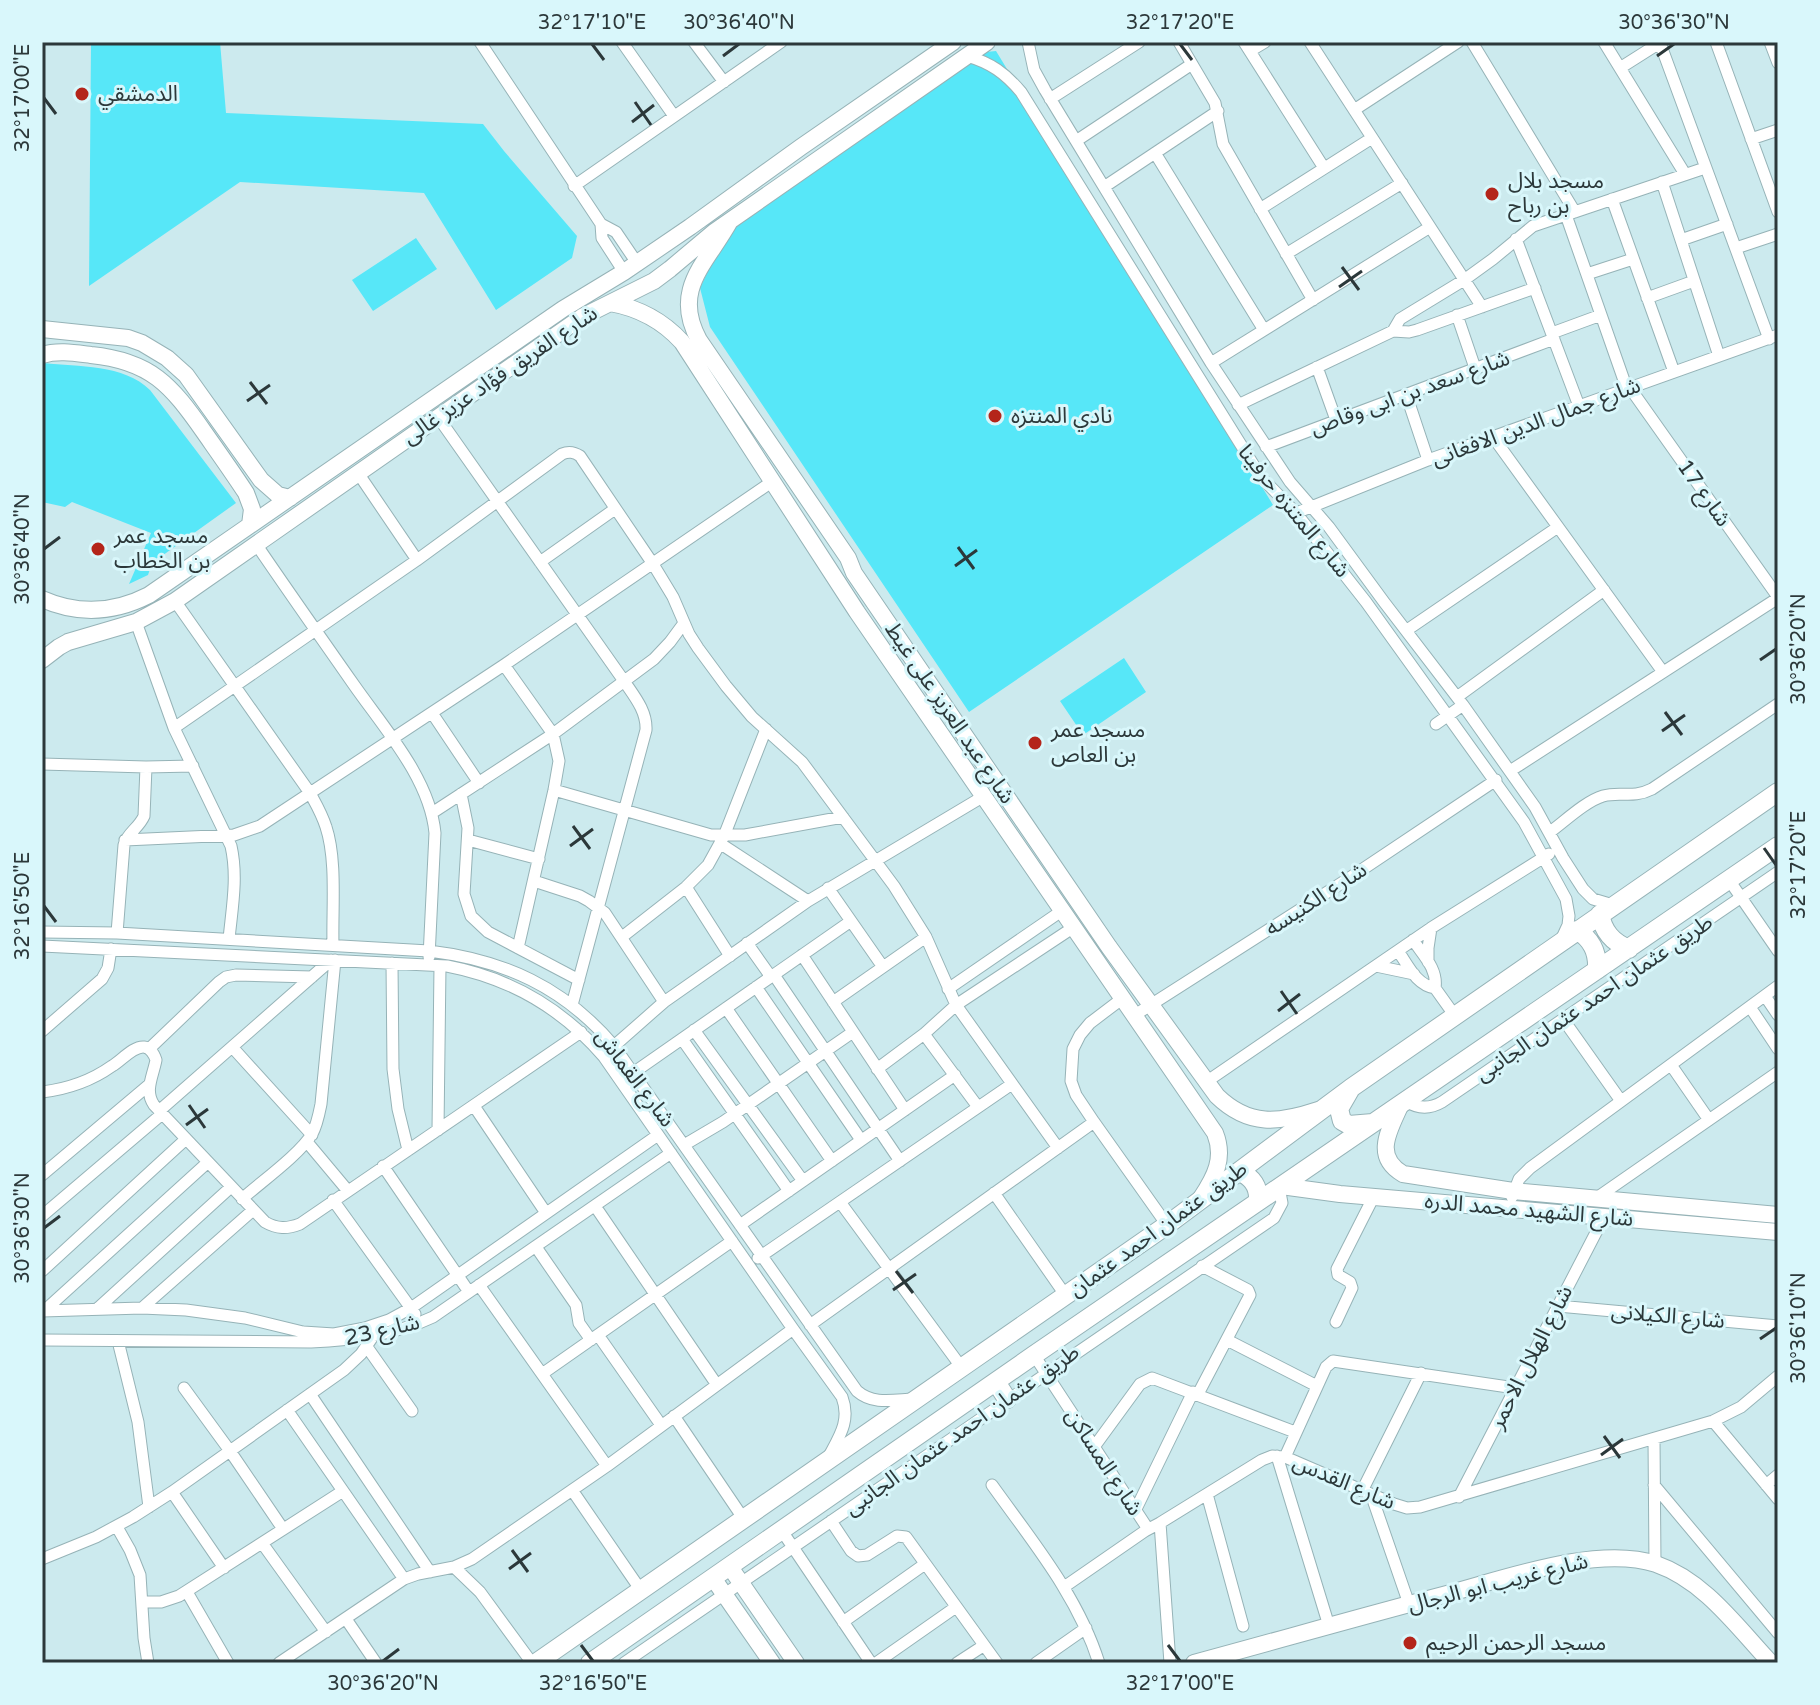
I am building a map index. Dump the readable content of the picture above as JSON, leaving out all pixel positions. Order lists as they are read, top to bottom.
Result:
{
  "streets": {
    "main road": ["طريق عثمان احمد عثمان"],
    "street": [
      "شارع الفريق فؤاد عزيز غالى",
      "شارع سعد بن ابى وقاص",
      "شارع جمال الدين الافغانى",
      "شارع 17",
      "شارع المتنزه حرفينا",
      "شارع عبد العزيز على غيط",
      "شارع الكنيسه",
      "طريق عثمان احمد عثمان الجانبى",
      "شارع القماش",
      "شارع الشهيد محمد الدره",
      "شارع الكيلانى",
      "شارع 23",
      "شارع الهلال الاحمر",
      "شارع المساكن",
      "شارع القدس",
      "شارع غريب ابو الرجال"
    ]
  },
  "crossings": [
    ["شارع الفريق فؤاد عزيز غالى", "شارع المتنزه حرفينا"],
    ["شارع الفريق فؤاد عزيز غالى", "شارع عبد العزيز على غيط"],
    ["شارع سعد بن ابى وقاص", "شارع 17"],
    ["شارع سعد بن ابى وقاص", "شارع المتنزه حرفينا"],
    ["شارع جمال الدين الافغانى", "شارع 17"],
    ["شارع جمال الدين الافغانى", "شارع المتنزه حرفينا"],
    ["شارع المتنزه حرفينا", "شارع الكنيسه"],
    ["شارع المتنزه حرفينا", "طريق عثمان احمد عثمان"],
    ["شارع عبد العزيز على غيط", "شارع الكنيسه"],
    ["شارع عبد العزيز على غيط", "طريق عثمان احمد عثمان"],
    ["طريق عثمان احمد عثمان الجانبى", "شارع الشهيد محمد الدره"],
    ["طريق عثمان احمد عثمان الجانبى", "طريق عثمان احمد عثمان"],
    ["طريق عثمان احمد عثمان الجانبى", "شارع المساكن"],
    ["شارع القماش", "طريق عثمان احمد عثمان"],
    ["شارع القماش", "شارع 23"],
    ["شارع الشهيد محمد الدره", "طريق عثمان احمد عثمان"],
    ["شارع الشهيد محمد الدره", "شارع الهلال الاحمر"],
    ["طريق عثمان احمد عثمان", "شارع المساكن"],
    ["شارع الكيلانى", "شارع الهلال الاحمر"],
    ["شارع الهلال الاحمر", "شارع القدس"],
    ["شارع المساكن", "شارع القدس"]
  ],
  "places": [
    "الدمشقي",
    "مسجد بلال بن رباح",
    "نادي المنتزه",
    "مسجد عمر بن الخطاب",
    "مسجد عمر بن العاص",
    "مسجد الرحمن الرحيم"
  ],
  "coordinates": [
    "32°17'10\"E",
    "30°36'40\"N",
    "32°17'20\"E",
    "30°36'30\"N",
    "32°17'00\"E",
    "30°36'20\"N",
    "32°16'50\"E",
    "30°36'10\"N"
  ]
}
